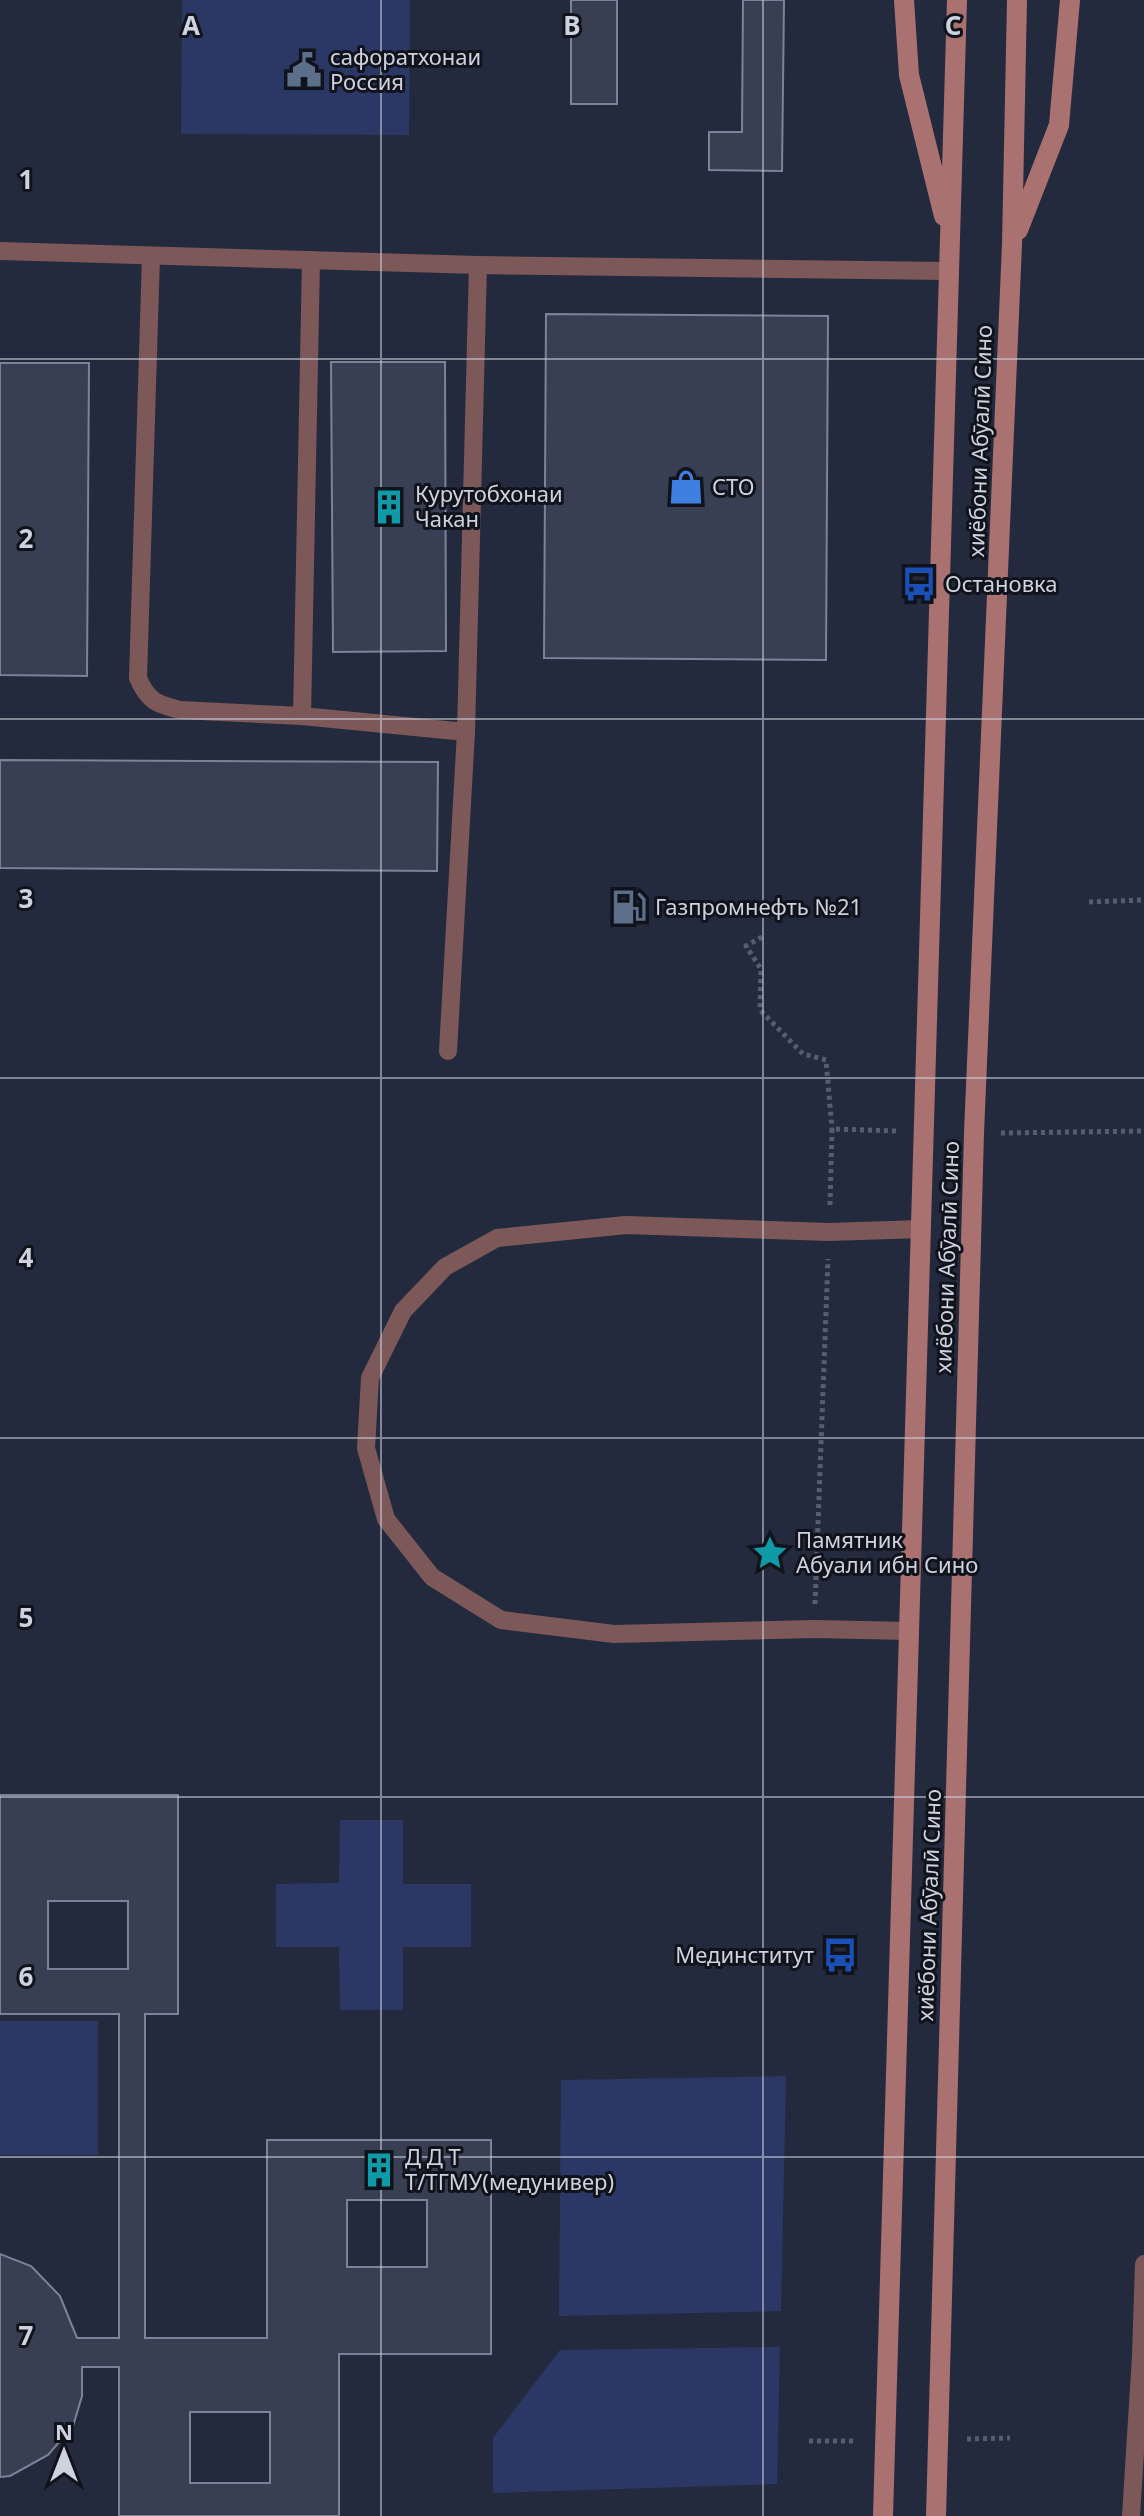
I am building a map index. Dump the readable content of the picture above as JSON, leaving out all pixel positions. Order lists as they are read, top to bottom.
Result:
{
  "streets": {
    "main road": ["хиёбони Абӯалӣ Сино"]
  },
  "places": {
    "public building": ["сафоратхонаи Россия"],
    "shop": ["СТО"],
    "building": ["Курутобхонаи Чакан", "Д Д Т Т/ТГМУ(медунивер)"],
    "bus stop": ["Остановка", "Мединститут"],
    "fuel station": ["Газпромнефть №21"],
    "place": ["Памятник Абуали ибн Сино"]
  },
  "north": "top",
  "grid": {
    "columns": ["A", "B", "C"],
    "rows": [
      "1",
      "2",
      "3",
      "4",
      "5",
      "6",
      "7"
    ]
  }
}
